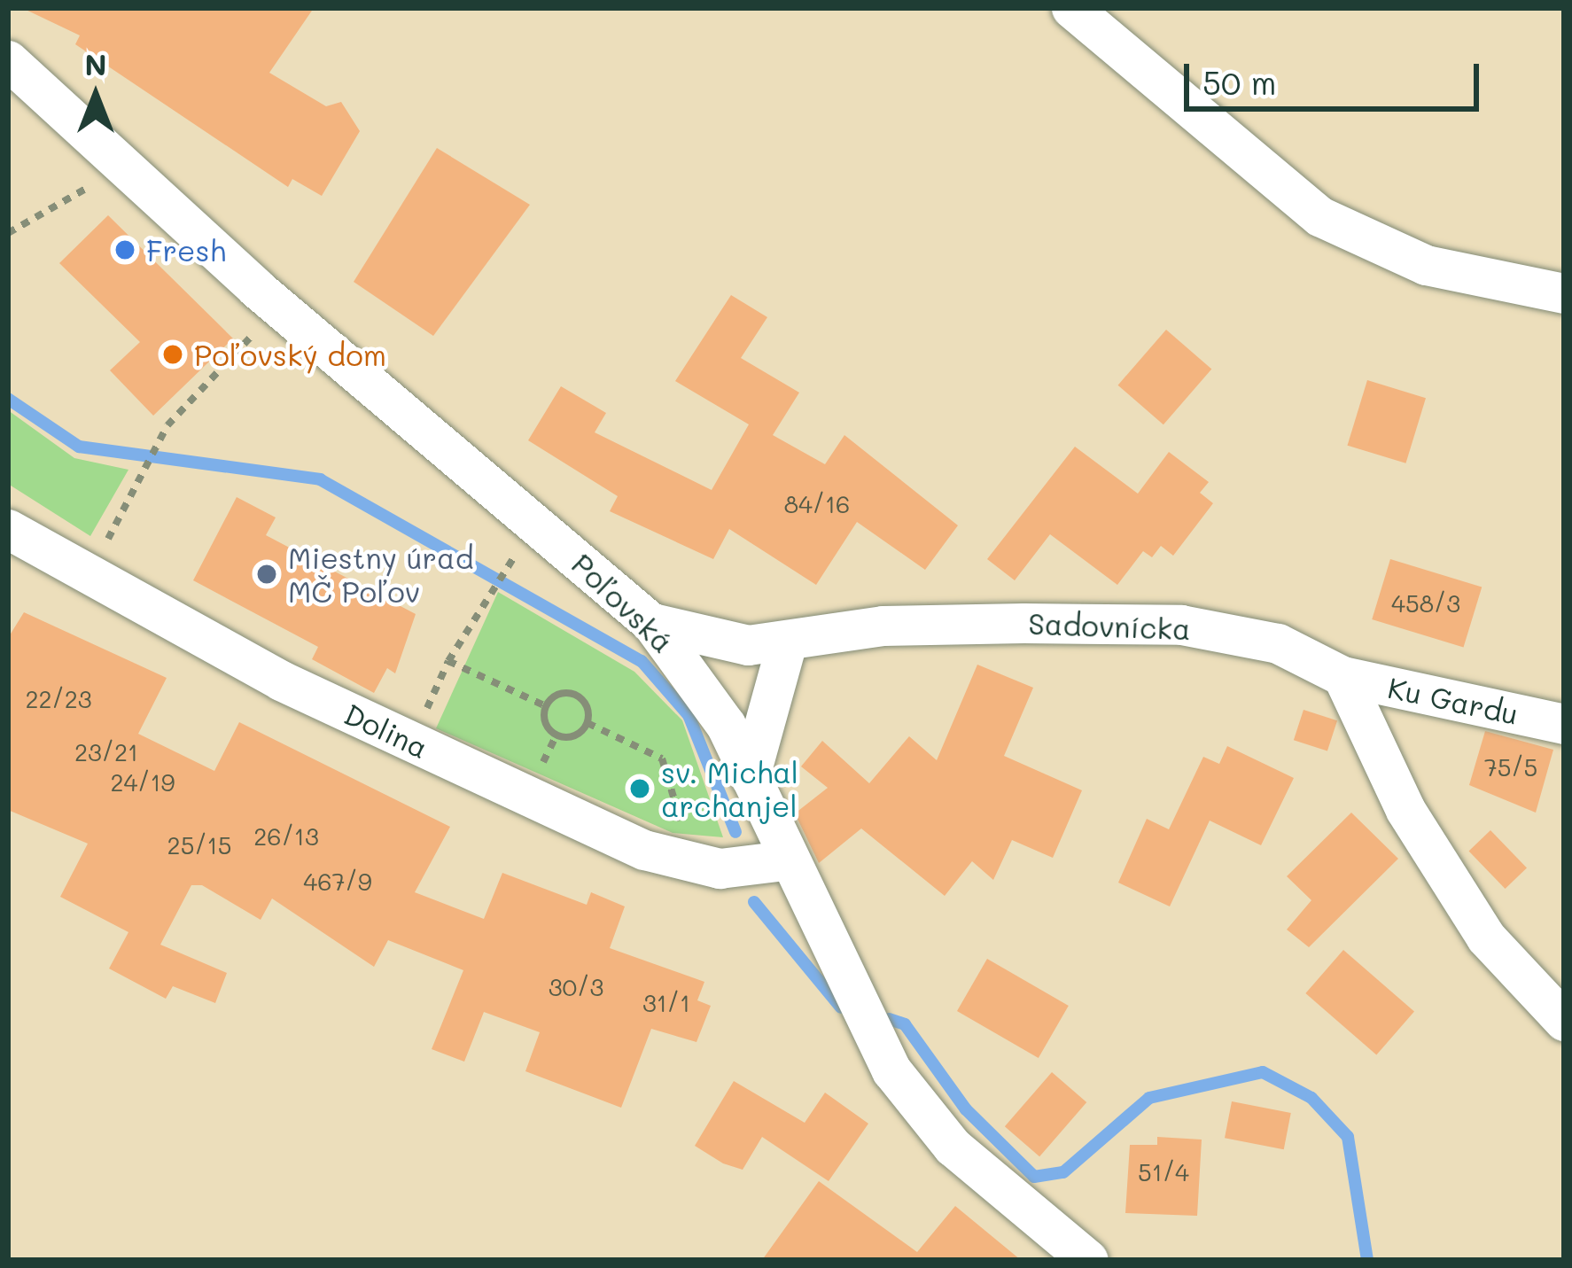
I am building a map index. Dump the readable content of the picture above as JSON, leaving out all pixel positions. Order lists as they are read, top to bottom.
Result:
{
  "streets": {
    "street": [
      "Poľovská",
      "Sadovnícka",
      "Ku Gardu",
      "Dolina"
    ]
  },
  "crossings": [
    ["Poľovská", "Sadovnícka"],
    ["Poľovská", "Dolina"],
    ["Sadovnícka", "Ku Gardu"]
  ],
  "places": [
    "Fresh",
    "Poľovský dom",
    "Miestny úrad MČ Poľov",
    "sv. Michal archanjel"
  ],
  "house_numbers": [
    "84/16",
    "458/3",
    "22/23",
    "23/21",
    "75/5",
    "24/19",
    "26/13",
    "25/15",
    "467/9",
    "30/3",
    "31/1",
    "51/4"
  ],
  "scale_bar": "50 m",
  "north": "top"
}
